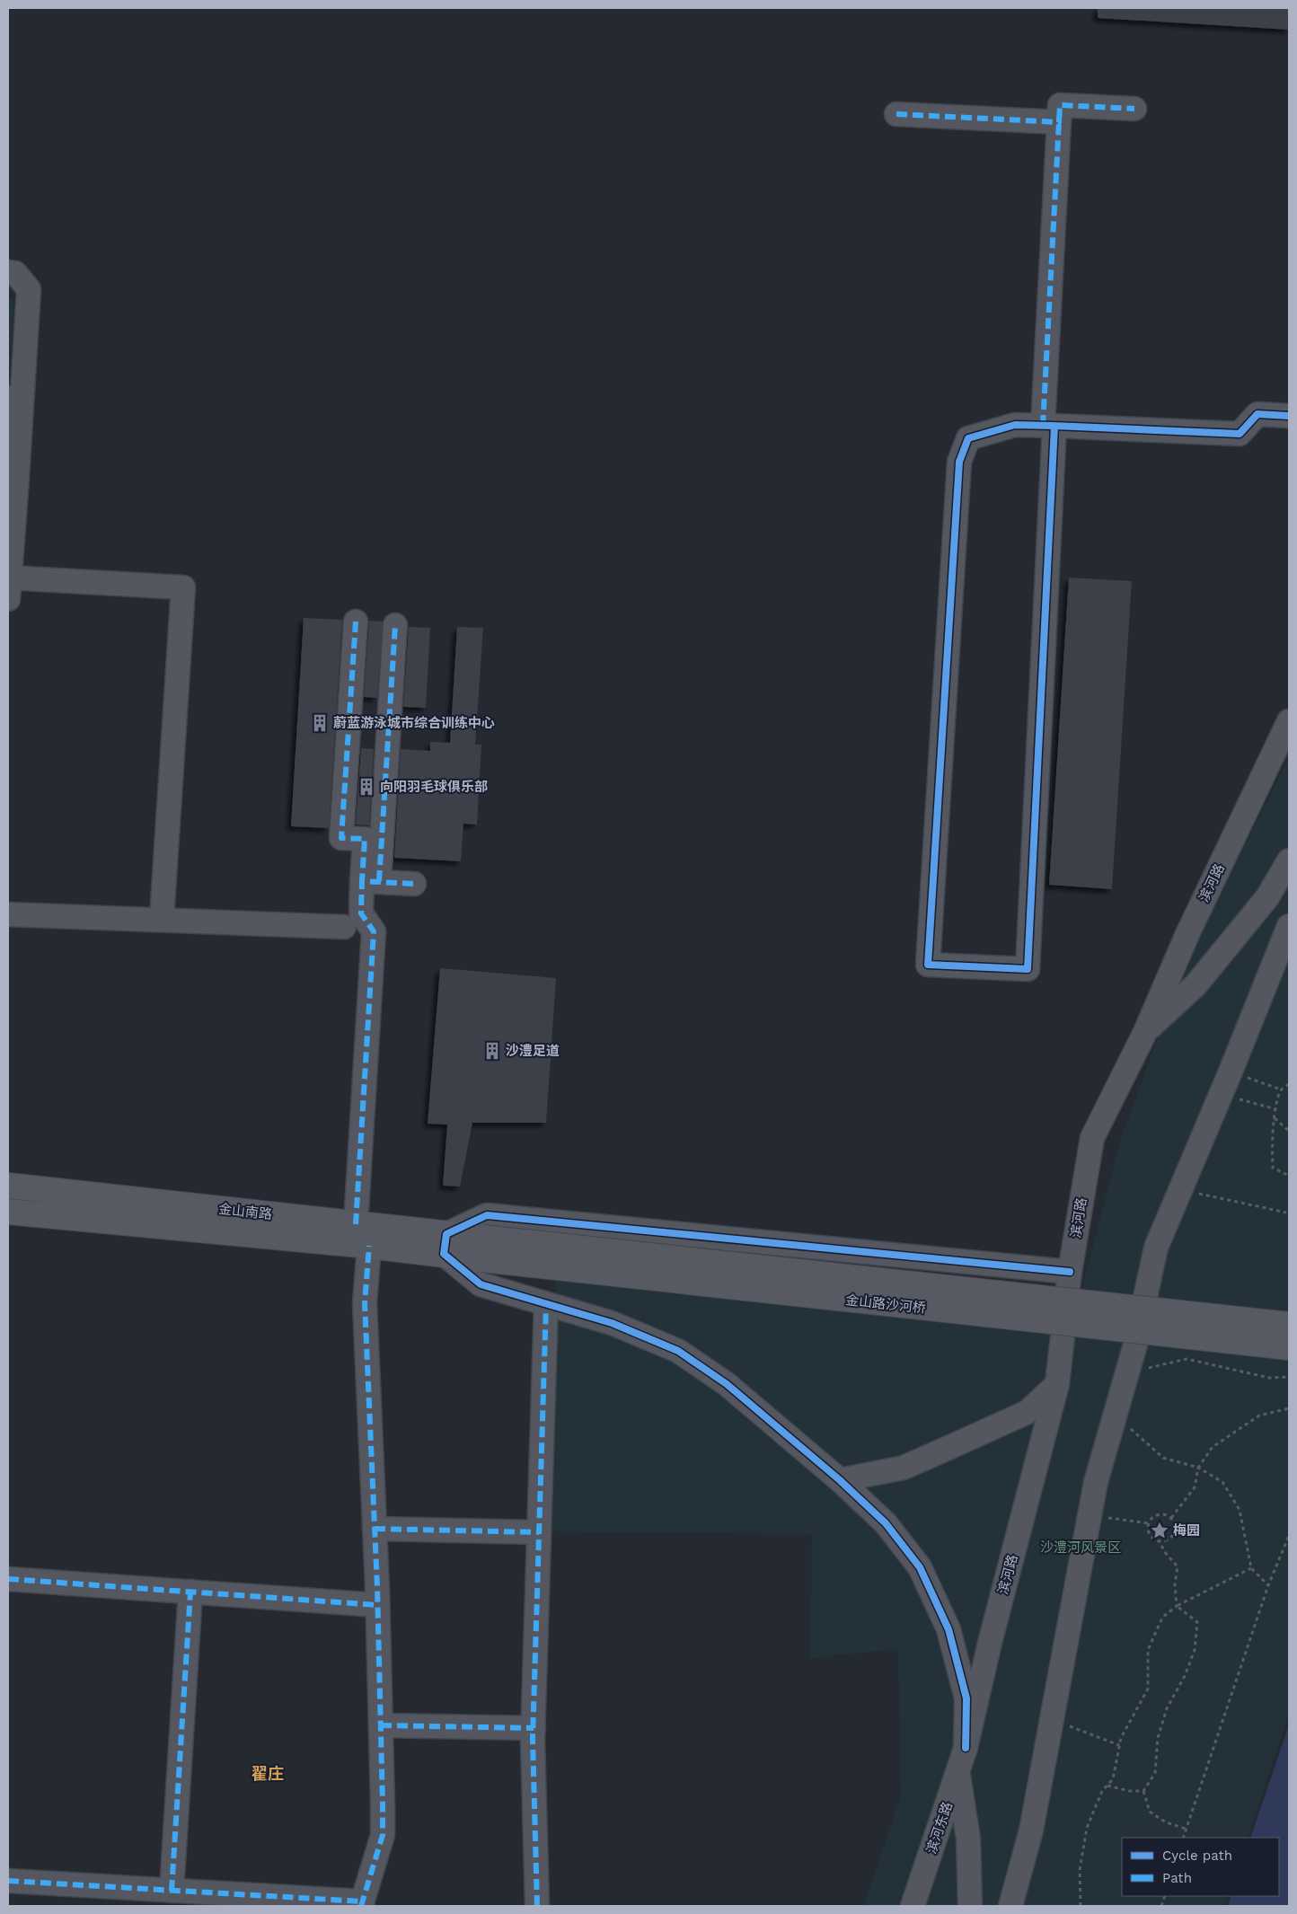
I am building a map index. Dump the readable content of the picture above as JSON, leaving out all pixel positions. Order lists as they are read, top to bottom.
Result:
{
  "streets": {
    "main road": ["金山南路", "金山路沙河桥"],
    "street": ["滨河路", "滨河东路"]
  },
  "crossings": [
    ["滨河路", "滨河东路"],
    ["金山南路", "金山路沙河桥"]
  ],
  "districts": ["翟庄"],
  "parks": ["沙澧河风景区"],
  "places": {
    "building": ["蔚蓝游泳城市综合训练中心", "向阳羽毛球俱乐部", "沙澧足道"],
    "place": ["梅园"]
  },
  "legend": ["Cycle path", "Path"]
}
